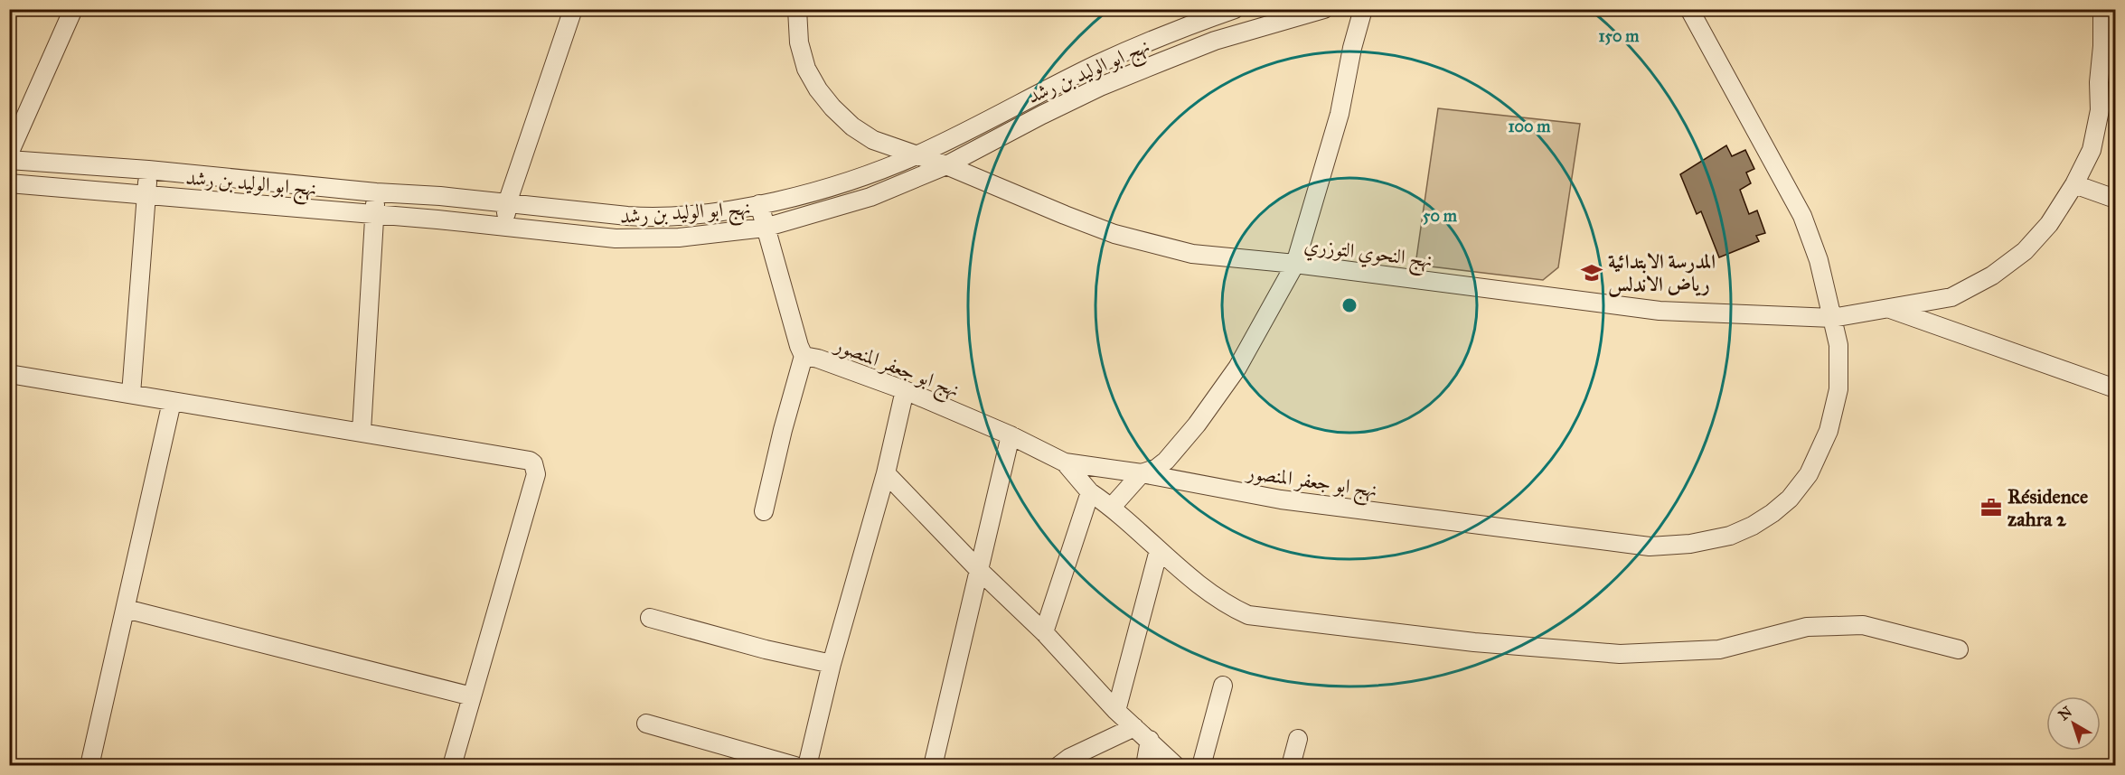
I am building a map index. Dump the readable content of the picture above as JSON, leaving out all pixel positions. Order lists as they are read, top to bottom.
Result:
{
  "streets": {
    "street": ["نهج ابو الوليد بن رشد", "نهج النحوي التوزري", "نهج ابو جعفر المنصور"]
  },
  "crossings": [
    ["نهج ابو الوليد بن رشد", "نهج النحوي التوزري"],
    ["نهج ابو الوليد بن رشد", "نهج ابو جعفر المنصور"],
    ["نهج النحوي التوزري", "نهج ابو جعفر المنصور"]
  ],
  "places": {
    "school or university": ["المدرسة الابتدائية رياض الاندلس"],
    "office": ["Résidence zahra 2"]
  },
  "north": "top left",
  "rings": ["150 m", "100 m", "50 m"]
}
